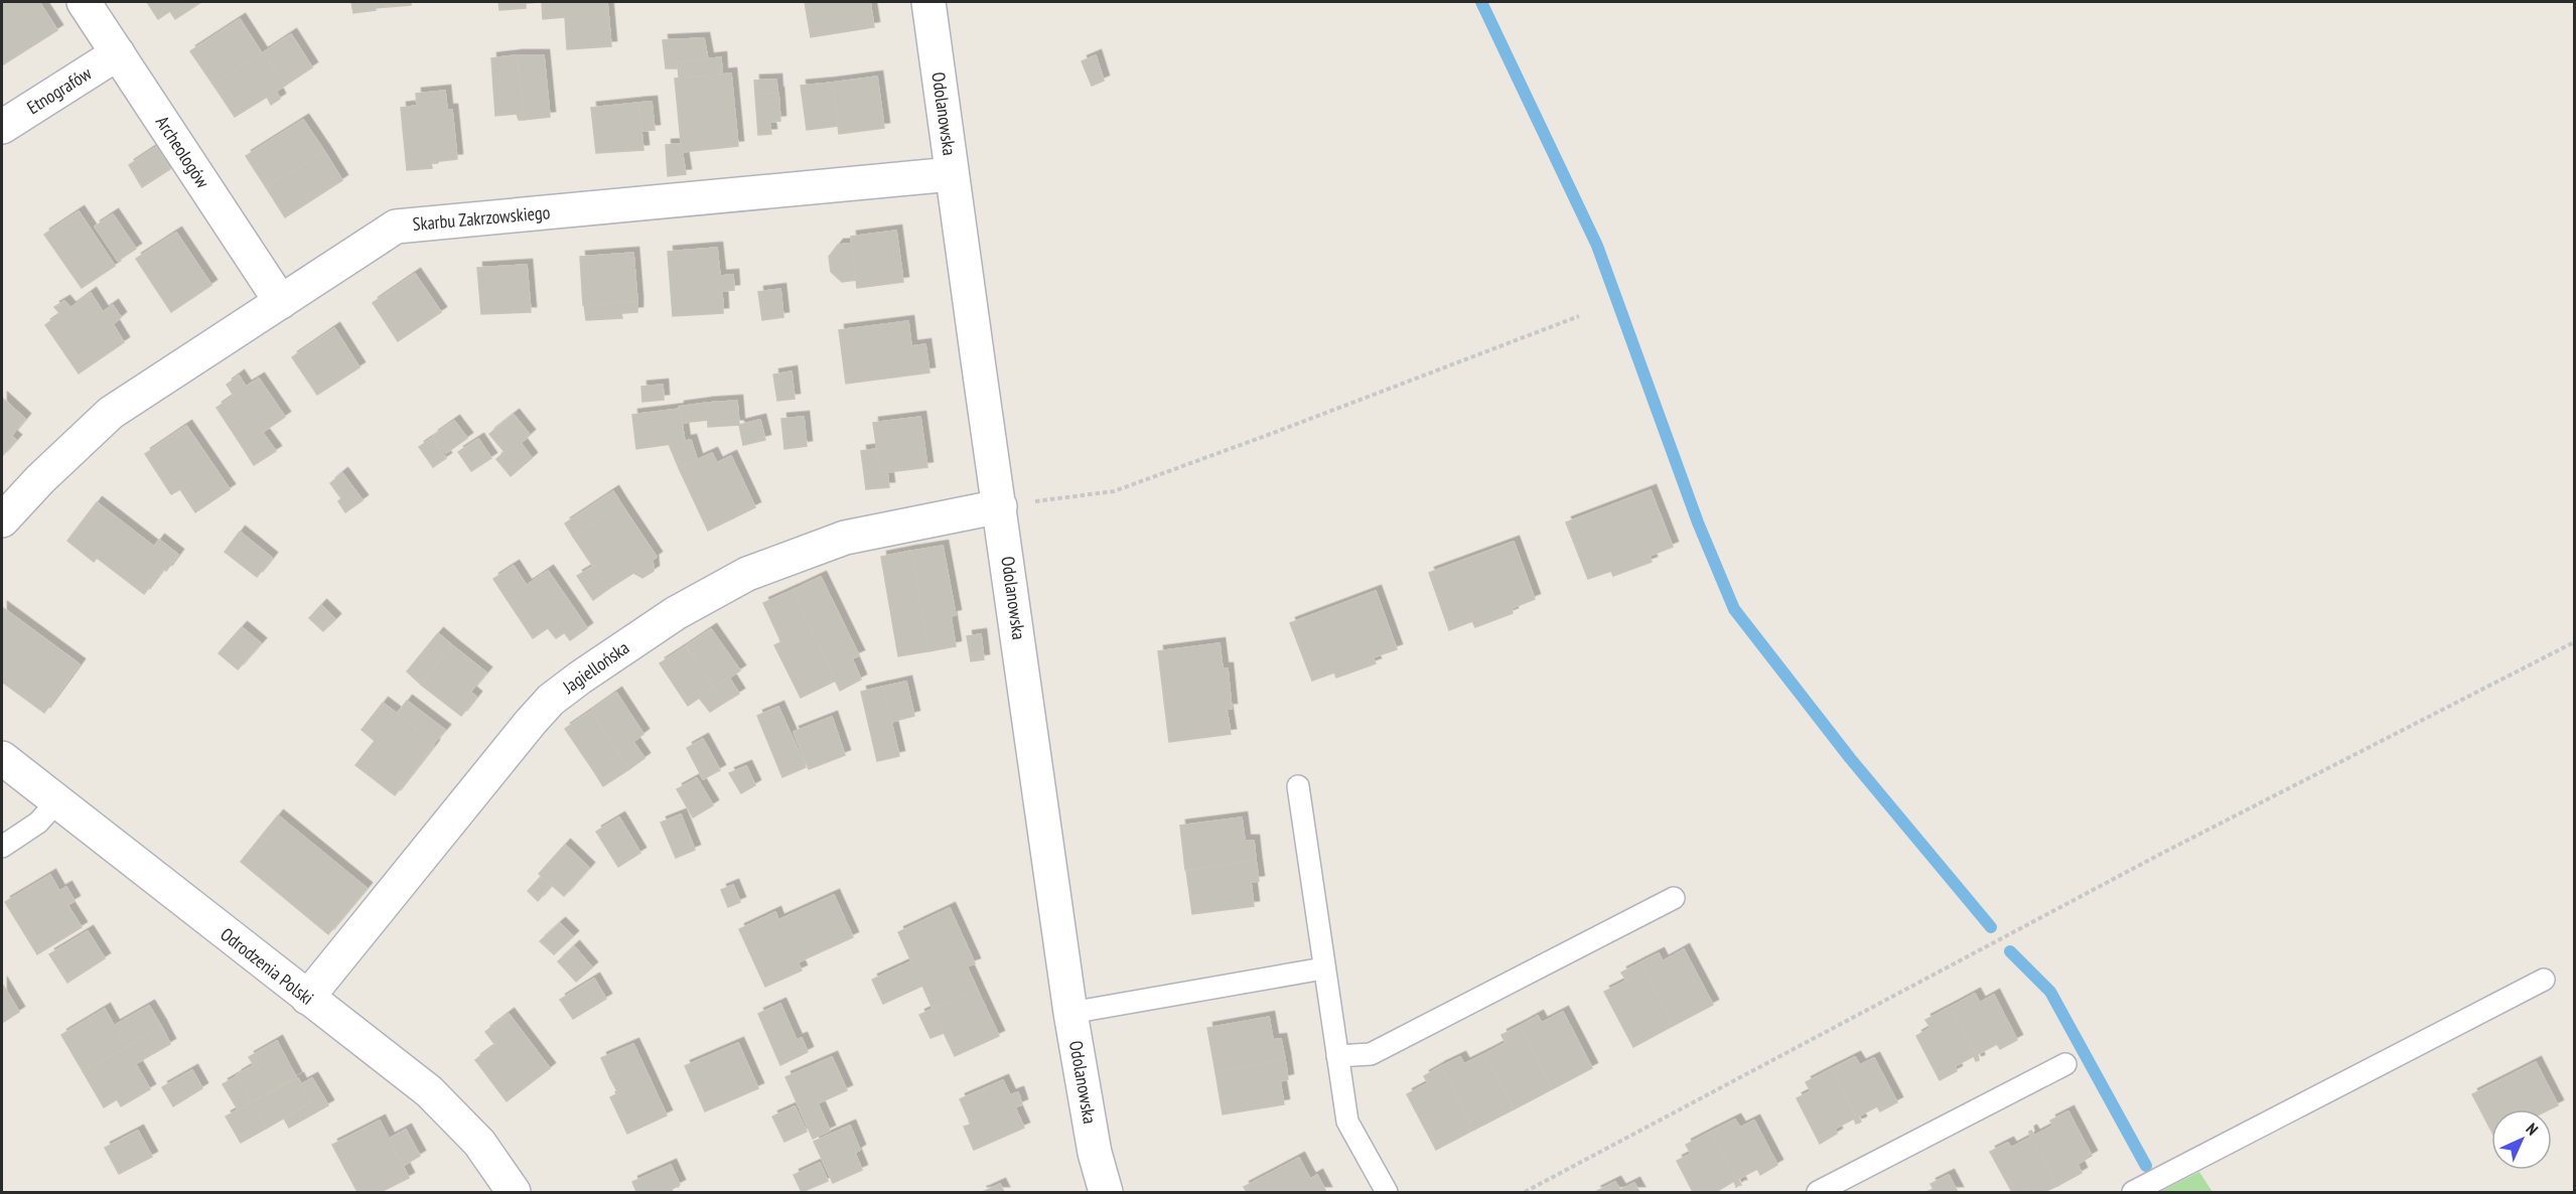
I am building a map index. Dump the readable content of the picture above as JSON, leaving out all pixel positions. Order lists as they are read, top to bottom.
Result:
{
  "streets": {
    "street": [
      "Etnografów",
      "Odolanowska",
      "Archeologów",
      "Skarbu Zakrzowskiego",
      "Jagiellońska",
      "Odrodzenia Polski"
    ]
  },
  "crossings": [
    ["Etnografów", "Archeologów"],
    ["Odolanowska", "Skarbu Zakrzowskiego"],
    ["Odolanowska", "Jagiellońska"],
    ["Archeologów", "Skarbu Zakrzowskiego"],
    ["Jagiellońska", "Odrodzenia Polski"]
  ],
  "north": "top right"
}
